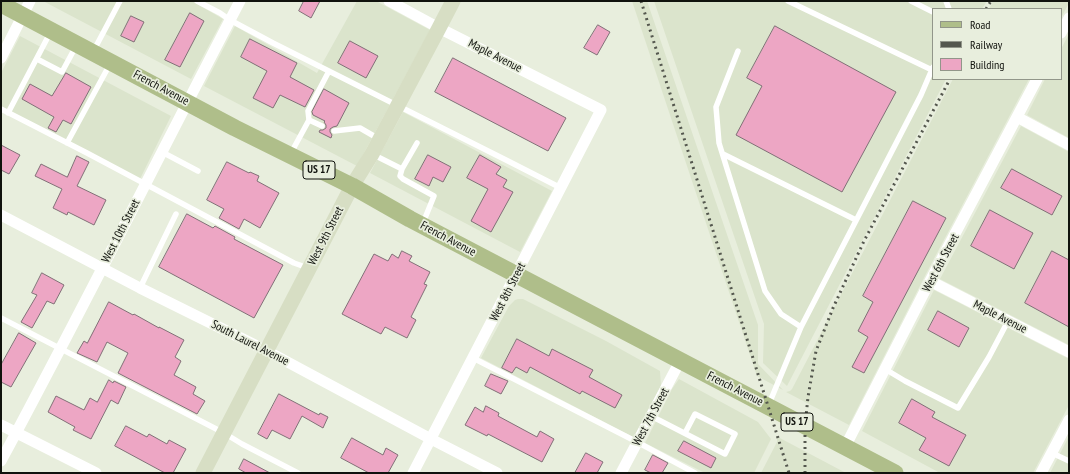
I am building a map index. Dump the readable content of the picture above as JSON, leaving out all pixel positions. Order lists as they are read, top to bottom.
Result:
{
  "streets": {
    "main road": ["French Avenue", "US 17"],
    "street": [
      "Maple Avenue",
      "West 10th Street",
      "West 9th Street",
      "West 6th Street",
      "West 8th Street",
      "South Laurel Avenue",
      "West 7th Street"
    ]
  },
  "crossings": [
    ["Maple Avenue", "West 9th Street"],
    ["Maple Avenue", "West 6th Street"],
    ["Maple Avenue", "West 8th Street"],
    ["French Avenue", "West 10th Street"],
    ["French Avenue", "West 9th Street"],
    ["French Avenue", "West 6th Street"],
    ["French Avenue", "West 8th Street"],
    ["French Avenue", "West 7th Street"],
    ["West 10th Street", "South Laurel Avenue"],
    ["West 9th Street", "South Laurel Avenue"],
    ["West 8th Street", "South Laurel Avenue"]
  ],
  "legend": ["Road", "Railway", "Building"]
}
